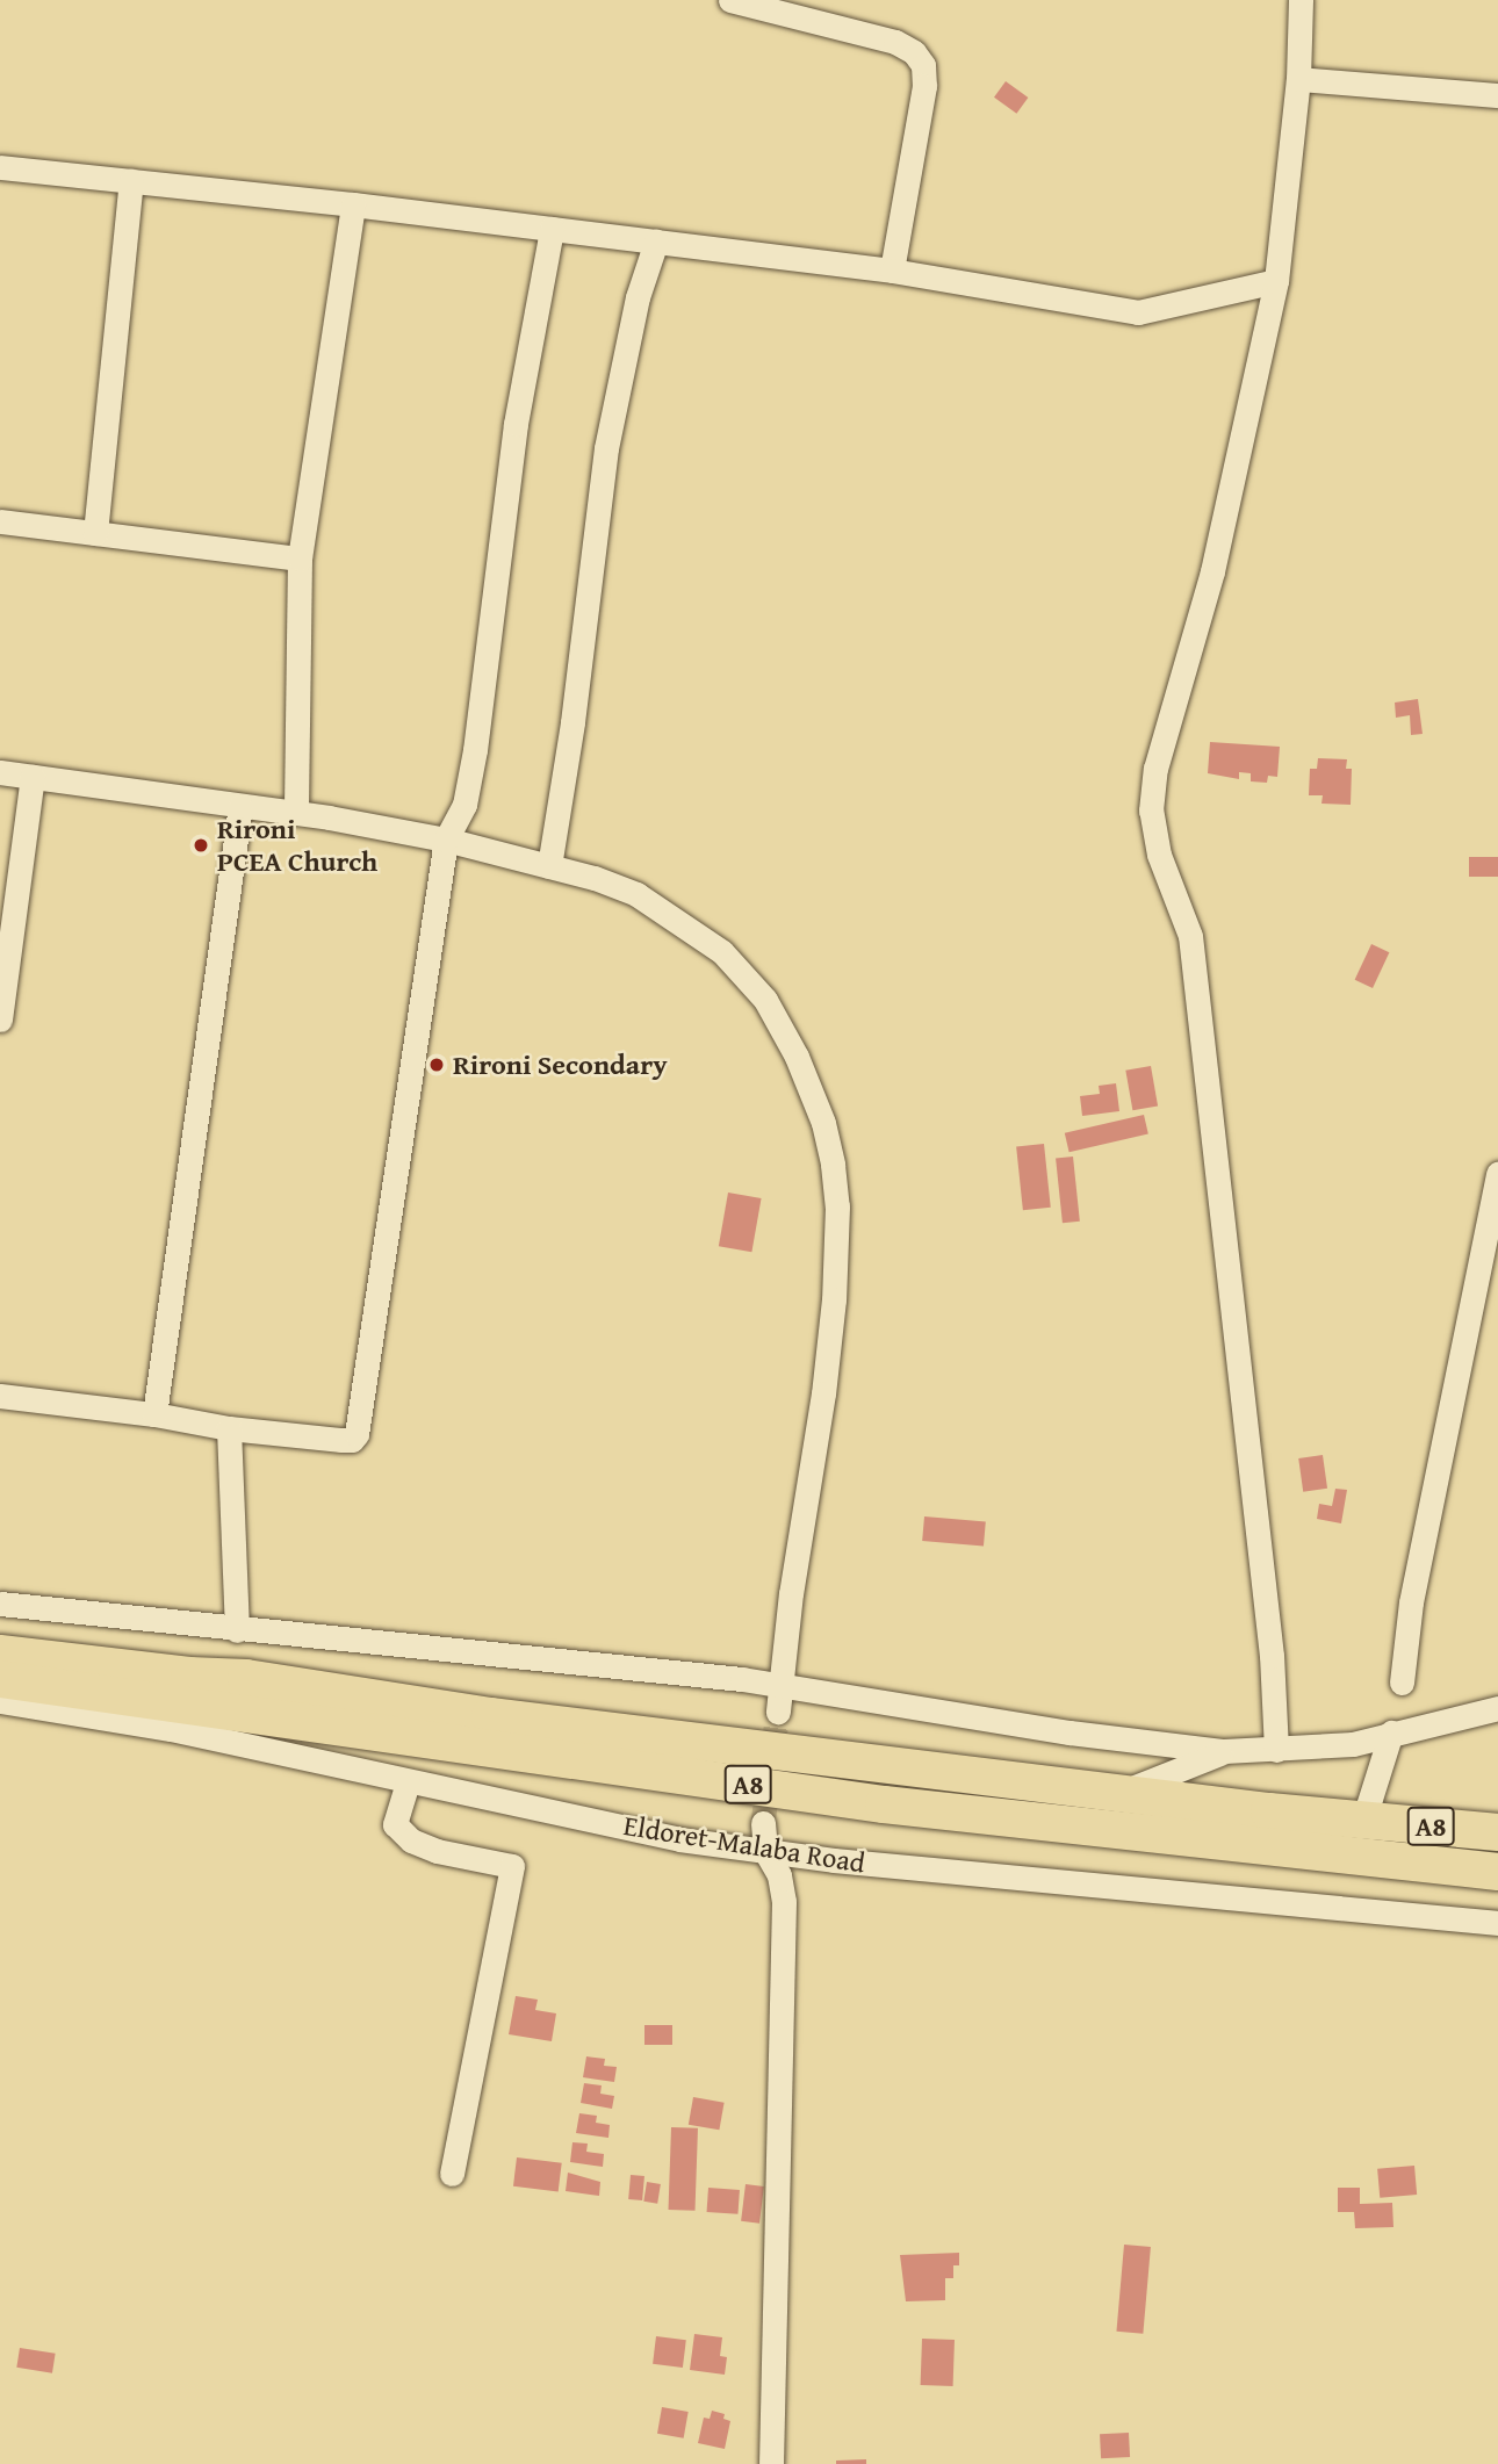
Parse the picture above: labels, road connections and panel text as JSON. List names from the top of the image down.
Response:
{
  "streets": {
    "highway": ["A8", "Eldoret-Malaba Road"]
  },
  "places": ["Rironi PCEA Church", "Rironi Secondary"]
}
